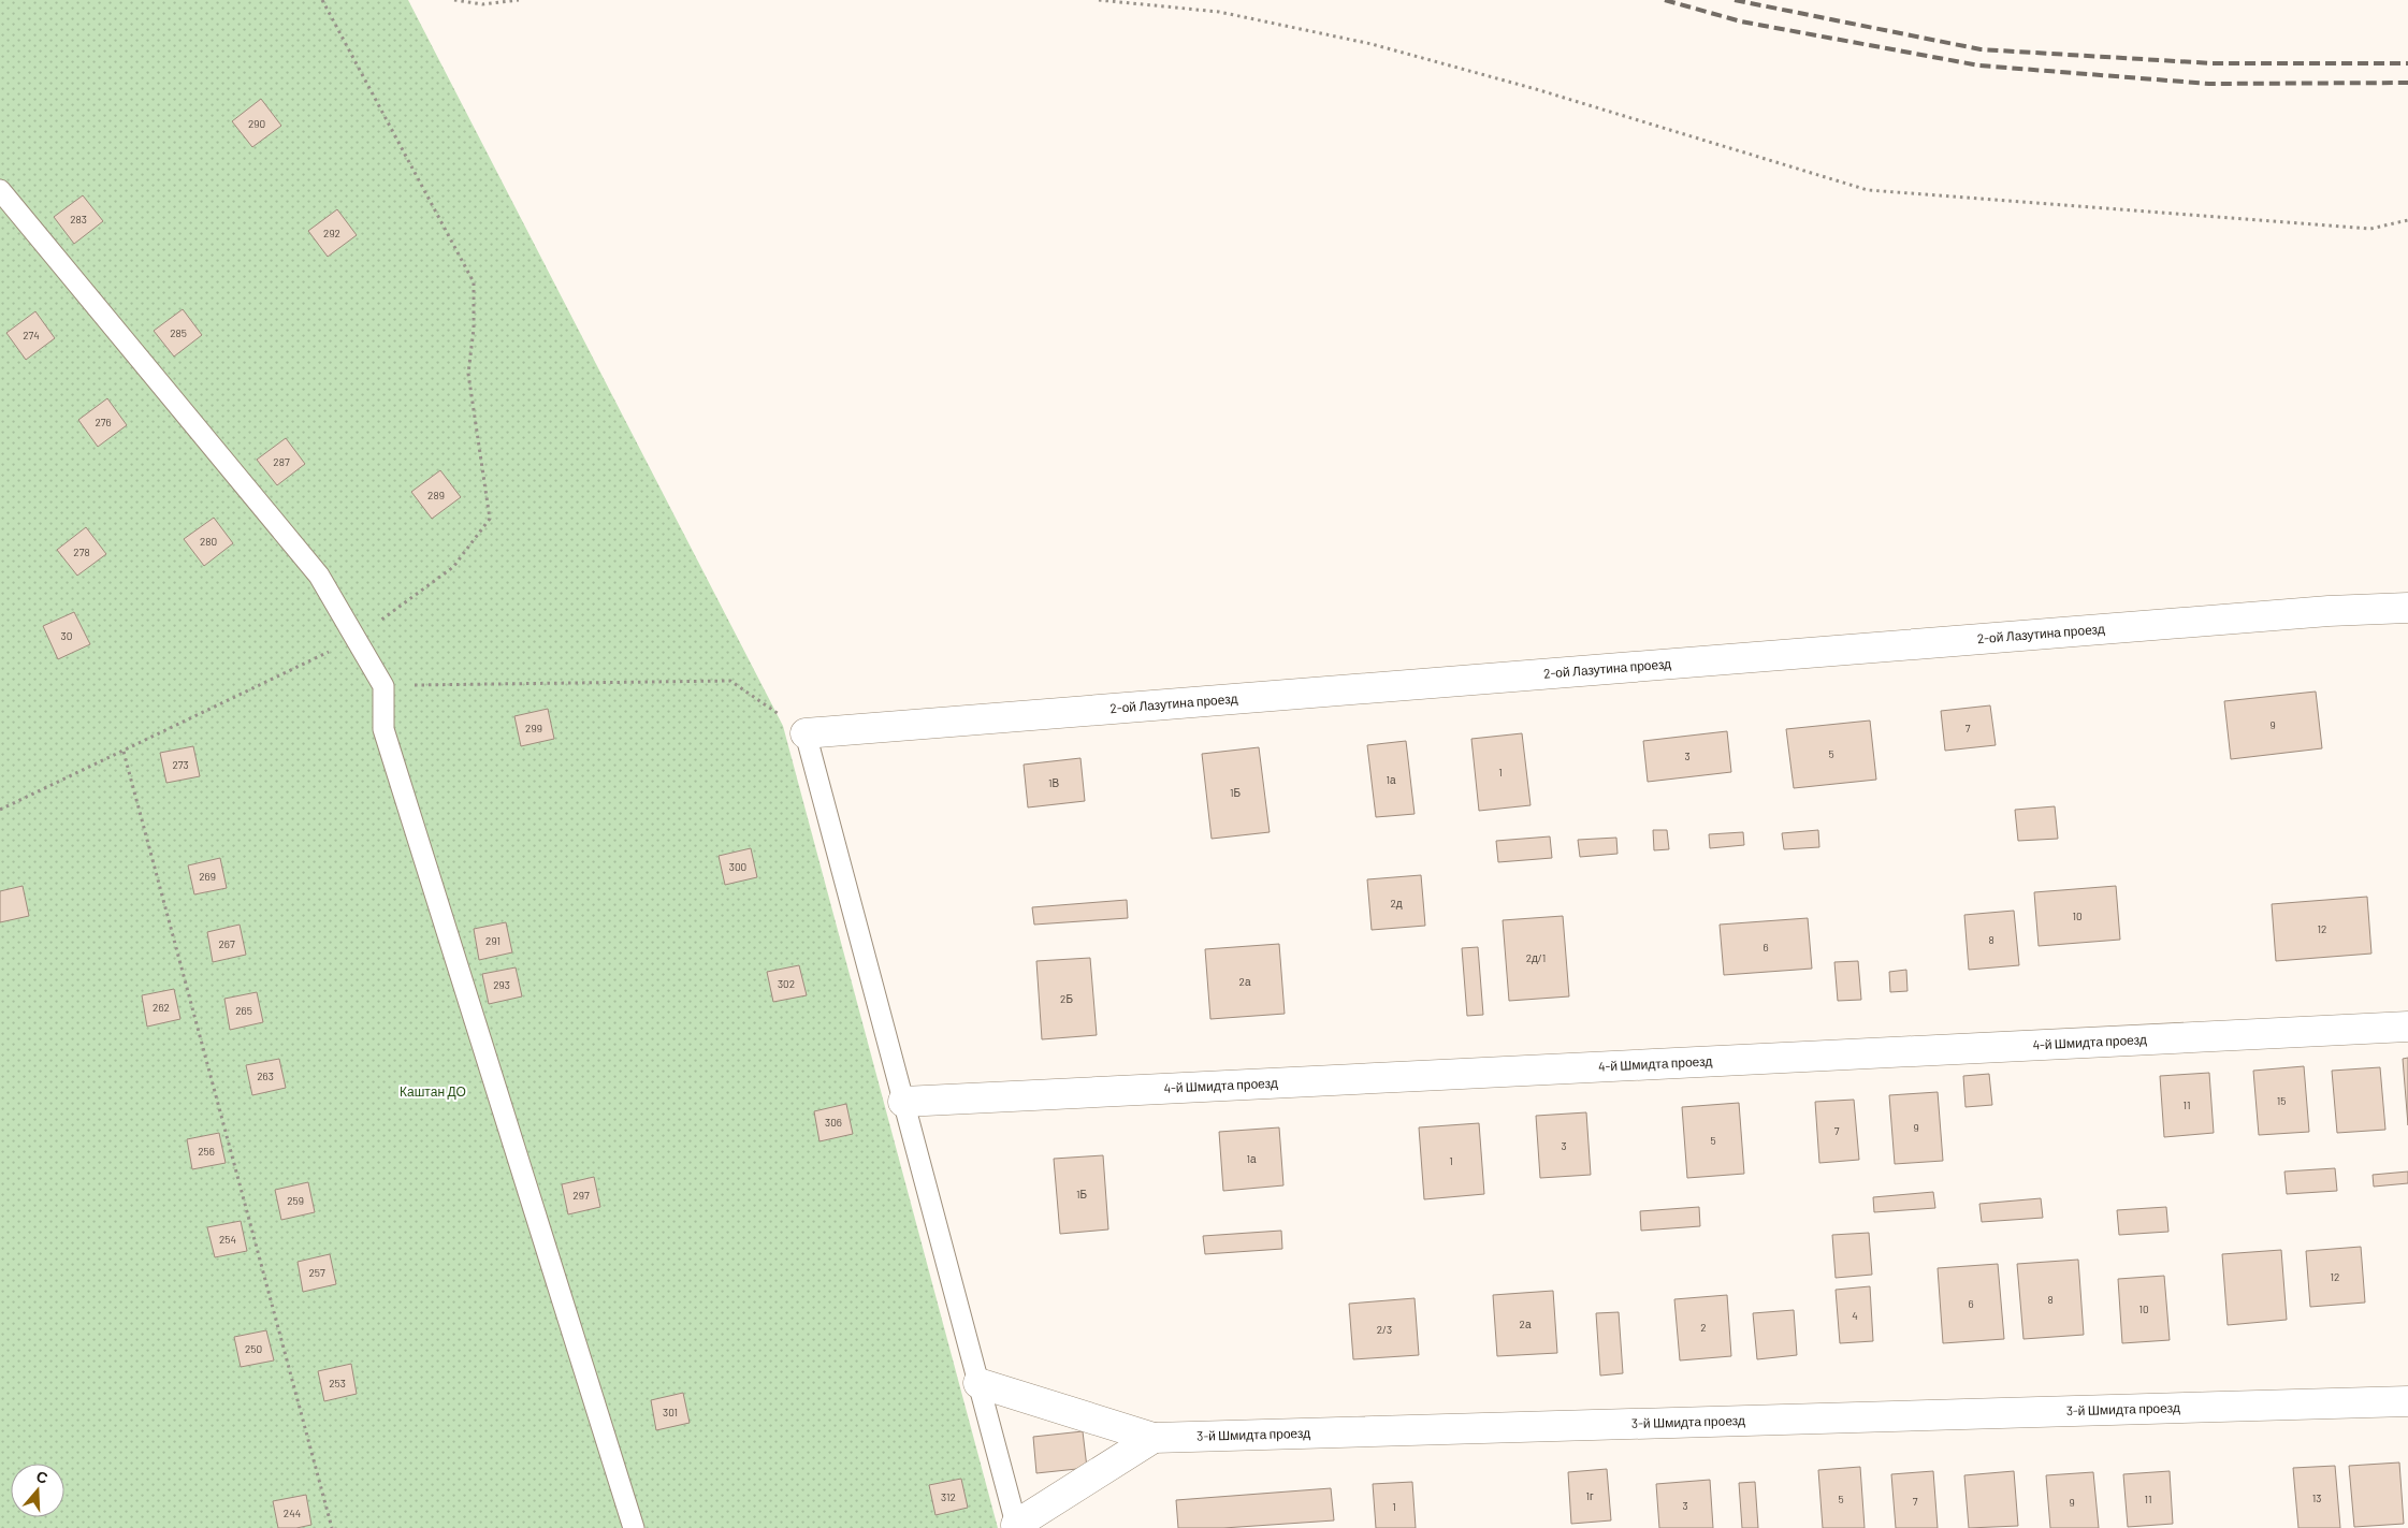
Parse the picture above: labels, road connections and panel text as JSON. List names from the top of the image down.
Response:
{
  "streets": {
    "street": ["2-ой Лазутина проезд", "4-й Шмидта проезд", "3-й Шмидта проезд"]
  },
  "parks": ["Каштан ДО"],
  "house_numbers": [
    "290",
    "283",
    "292",
    "285",
    "274",
    "276",
    "287",
    "289",
    "280",
    "278",
    "30",
    "9",
    "299",
    "7",
    "5",
    "3",
    "273",
    "1",
    "1а",
    "1В",
    "1Б",
    "300",
    "269",
    "2д",
    "10",
    "12",
    "8",
    "291",
    "267",
    "6",
    "2д/1",
    "2а",
    "302",
    "293",
    "2Б",
    "262",
    "265",
    "263",
    "15",
    "11",
    "306",
    "9",
    "7",
    "5",
    "3",
    "256",
    "1а",
    "1",
    "1Б",
    "297",
    "259",
    "254",
    "257",
    "12",
    "8",
    "6",
    "10",
    "4",
    "2а",
    "2",
    "2/3",
    "250",
    "253",
    "301",
    "1г",
    "312",
    "13",
    "5",
    "11",
    "7",
    "9",
    "3",
    "1",
    "244"
  ],
  "north": "top"
}
